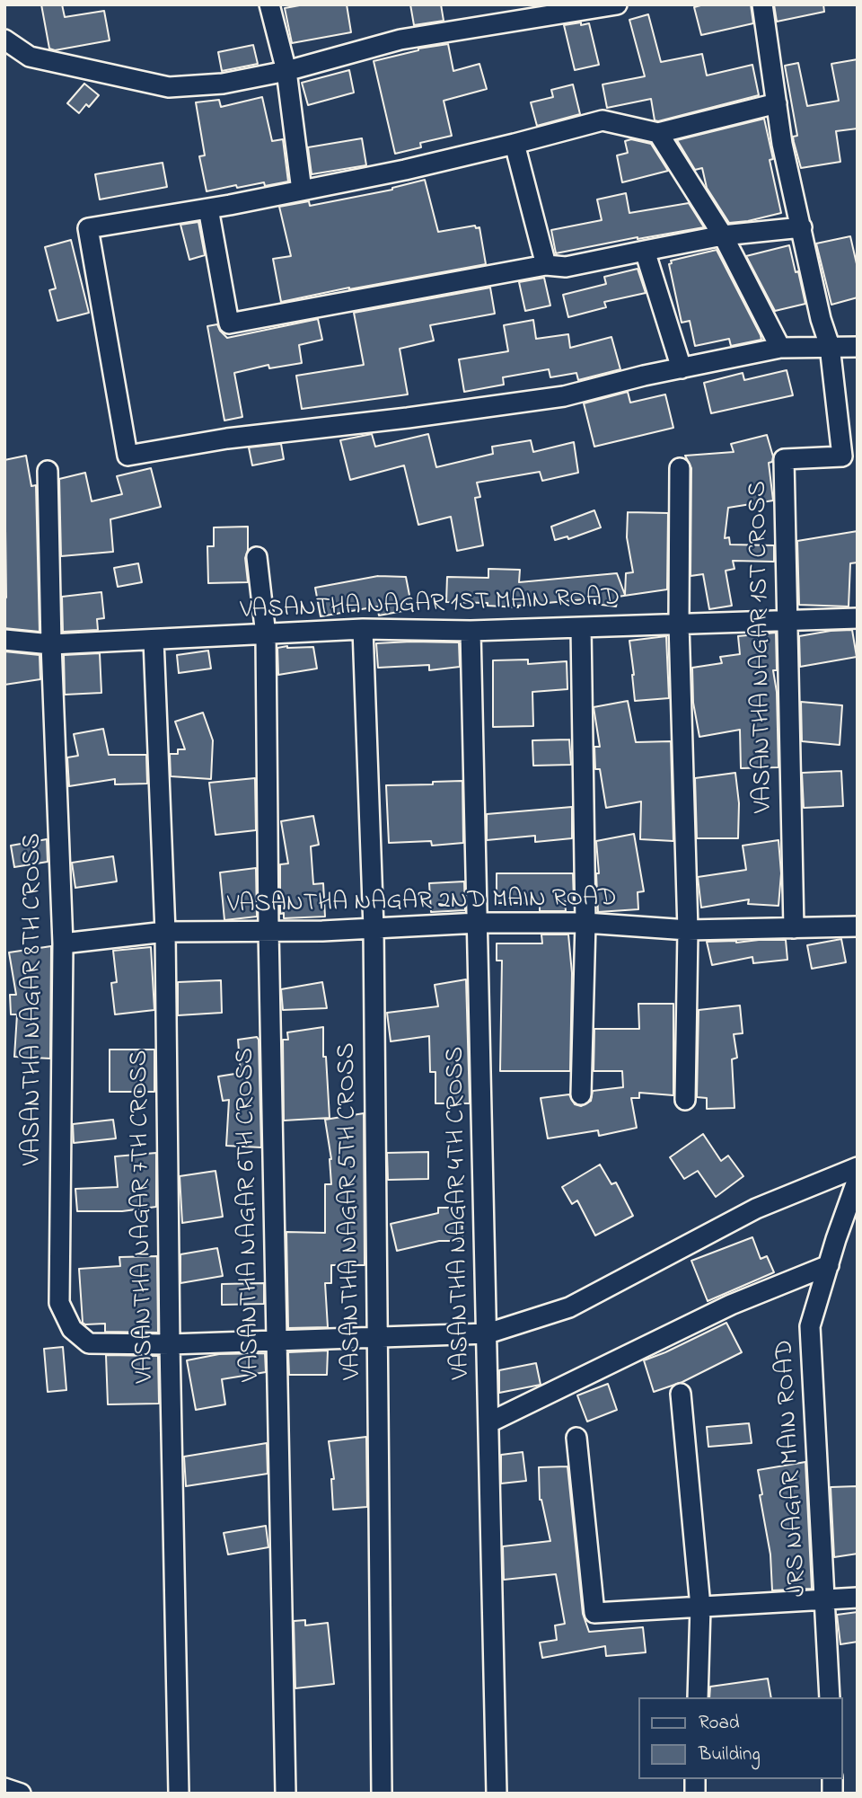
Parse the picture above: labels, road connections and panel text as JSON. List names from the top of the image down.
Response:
{
  "streets": {
    "street": [
      "VASANTHA NAGAR 1ST MAIN ROAD",
      "VASANTHA NAGAR 1ST CROSS",
      "VASANTHA NAGAR 2ND MAIN ROAD",
      "VASANTHA NAGAR 8TH CROSS",
      "VASANTHA NAGAR 5TH CROSS",
      "VASANTHA NAGAR 4TH CROSS",
      "VASANTHA NAGAR 6TH CROSS",
      "VASANTHA NAGAR 7TH CROSS",
      "JRS NAGAR MAIN ROAD"
    ]
  },
  "crossings": [
    ["VASANTHA NAGAR 1ST MAIN ROAD", "VASANTHA NAGAR 1ST CROSS"],
    ["VASANTHA NAGAR 1ST MAIN ROAD", "VASANTHA NAGAR 8TH CROSS"],
    ["VASANTHA NAGAR 1ST MAIN ROAD", "VASANTHA NAGAR 5TH CROSS"],
    ["VASANTHA NAGAR 1ST MAIN ROAD", "VASANTHA NAGAR 4TH CROSS"],
    ["VASANTHA NAGAR 1ST MAIN ROAD", "VASANTHA NAGAR 6TH CROSS"],
    ["VASANTHA NAGAR 1ST MAIN ROAD", "VASANTHA NAGAR 7TH CROSS"],
    ["VASANTHA NAGAR 1ST CROSS", "VASANTHA NAGAR 2ND MAIN ROAD"],
    ["VASANTHA NAGAR 2ND MAIN ROAD", "VASANTHA NAGAR 8TH CROSS"],
    ["VASANTHA NAGAR 2ND MAIN ROAD", "VASANTHA NAGAR 5TH CROSS"],
    ["VASANTHA NAGAR 2ND MAIN ROAD", "VASANTHA NAGAR 4TH CROSS"],
    ["VASANTHA NAGAR 2ND MAIN ROAD", "VASANTHA NAGAR 6TH CROSS"],
    ["VASANTHA NAGAR 2ND MAIN ROAD", "VASANTHA NAGAR 7TH CROSS"],
    ["VASANTHA NAGAR 8TH CROSS", "VASANTHA NAGAR 7TH CROSS"]
  ],
  "legend": ["Road", "Building"]
}
